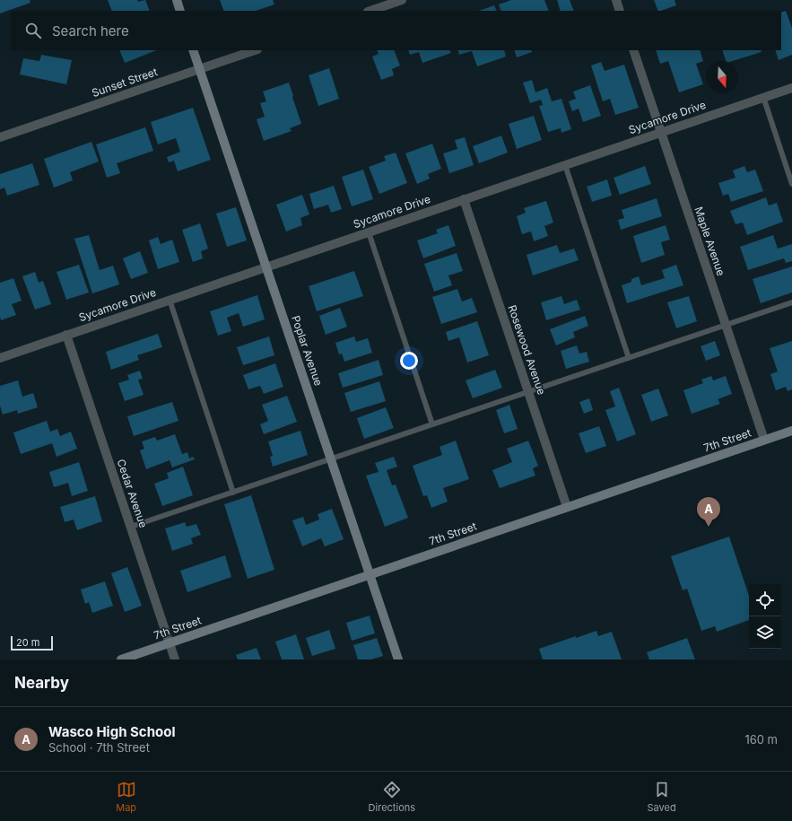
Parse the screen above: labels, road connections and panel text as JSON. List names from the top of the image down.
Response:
{
  "streets": {
    "street": [
      "Sunset Street",
      "Sycamore Drive",
      "Maple Avenue",
      "Rosewood Avenue",
      "Poplar Avenue",
      "7th Street",
      "Cedar Avenue"
    ]
  },
  "crossings": [
    ["Sunset Street", "Poplar Avenue"],
    ["Sycamore Drive", "Maple Avenue"],
    ["Sycamore Drive", "Rosewood Avenue"],
    ["Sycamore Drive", "Poplar Avenue"],
    ["Sycamore Drive", "Cedar Avenue"],
    ["Maple Avenue", "7th Street"],
    ["Rosewood Avenue", "7th Street"],
    ["Poplar Avenue", "7th Street"],
    ["7th Street", "Cedar Avenue"]
  ],
  "scale_bar": "20 m",
  "north": "bottom",
  "page": {
    "search": "Search here",
    "pins": "A",
    "scale": "20 m",
    "heading": "Nearby",
    "list": [
      {
        "mark": "A",
        "name": "Wasco High School",
        "note": "School · 7th Street",
        "value": "160 m"
      }
    ],
    "nav": ["Map", "Directions", "Saved"]
  }
}
